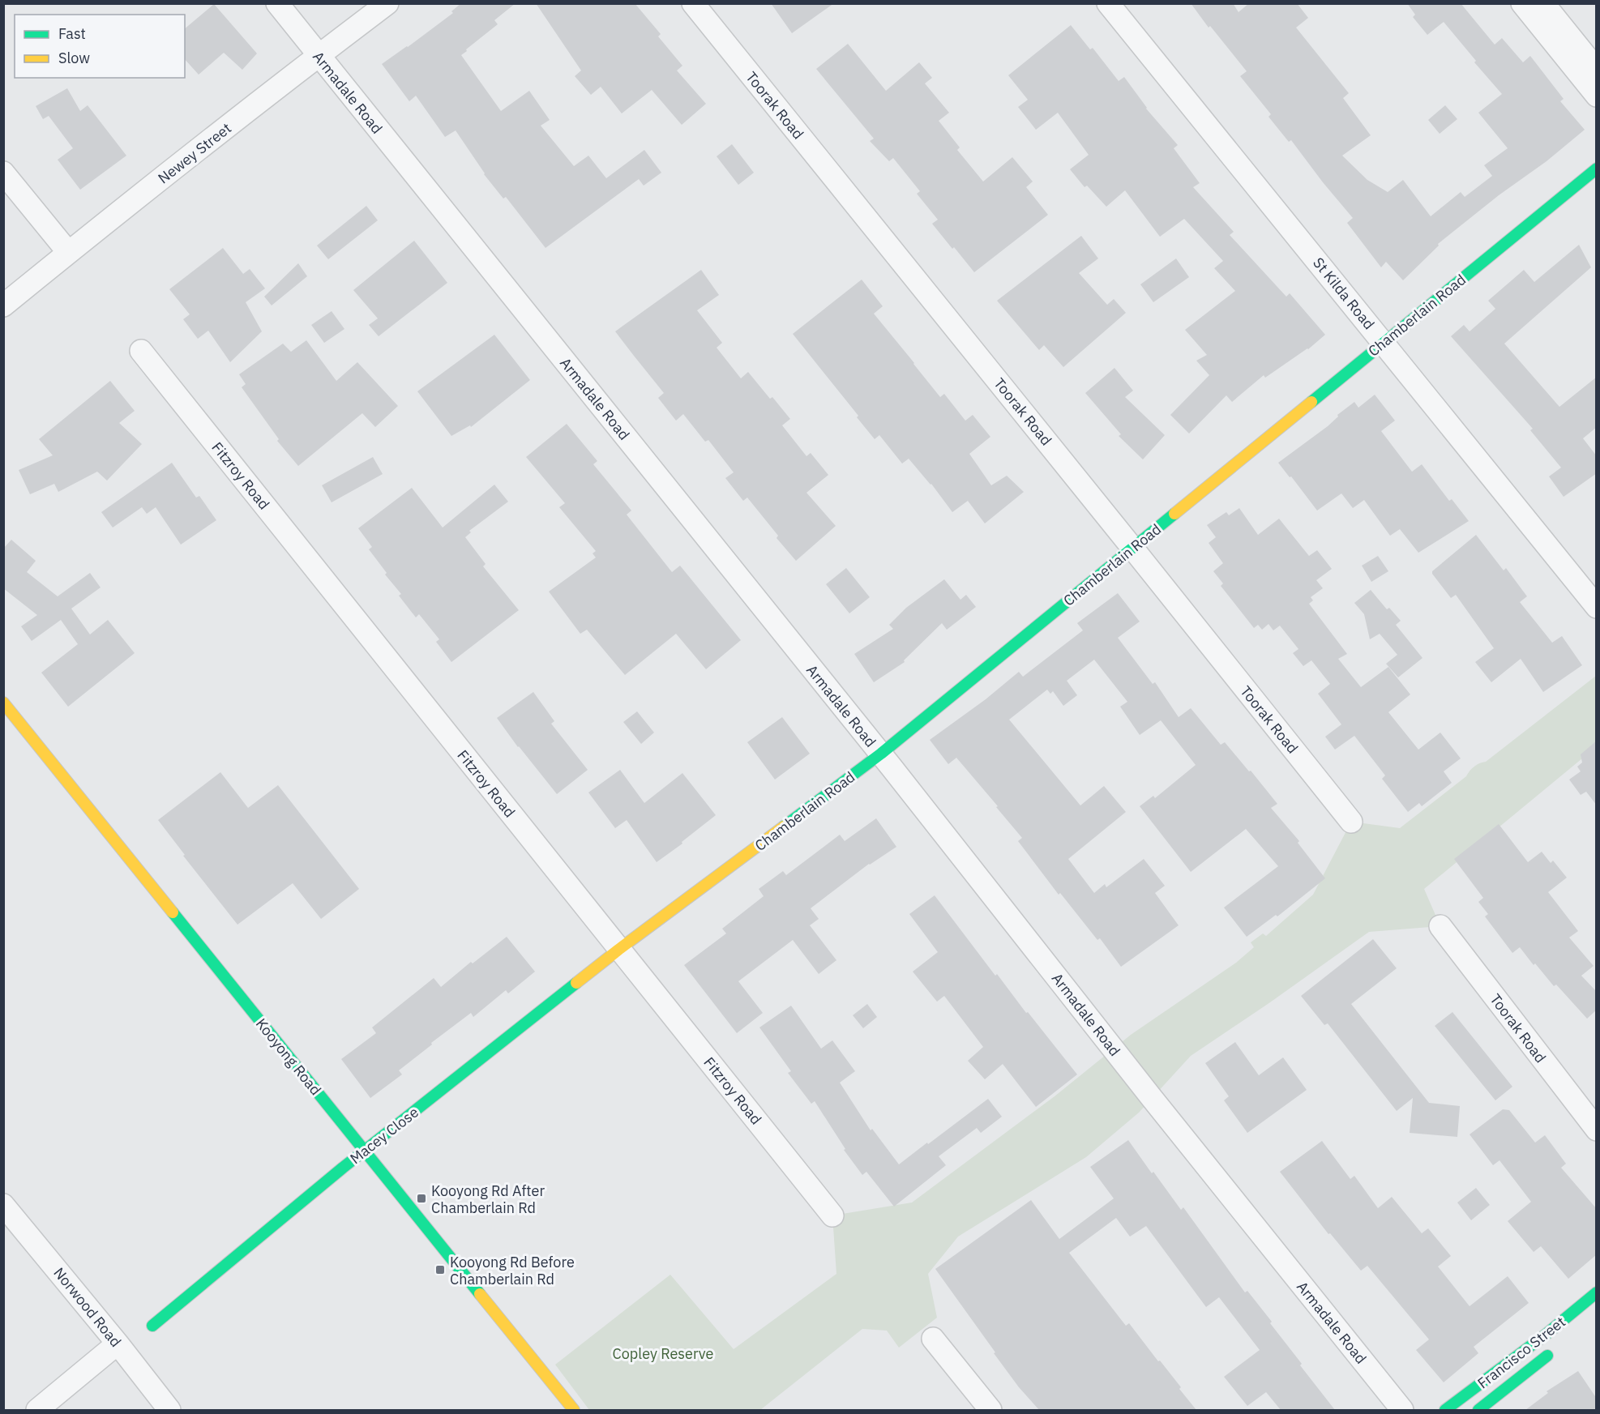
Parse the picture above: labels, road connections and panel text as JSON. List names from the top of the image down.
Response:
{
  "streets": {
    "street": [
      "Armadale Road",
      "Toorak Road",
      "Newey Street",
      "St Kilda Road",
      "Chamberlain Road",
      "Fitzroy Road",
      "Kooyong Road",
      "Macey Close",
      "Norwood Road",
      "Francisco Street"
    ]
  },
  "crossings": [
    ["Armadale Road", "Newey Street"],
    ["Armadale Road", "Chamberlain Road"],
    ["Toorak Road", "Chamberlain Road"],
    ["St Kilda Road", "Chamberlain Road"],
    ["Chamberlain Road", "Fitzroy Road"],
    ["Chamberlain Road", "Macey Close"],
    ["Fitzroy Road", "Macey Close"],
    ["Kooyong Road", "Macey Close"]
  ],
  "parks": ["Copley Reserve"],
  "places": {
    "transit": ["Kooyong Rd After Chamberlain Rd", "Kooyong Rd Before Chamberlain Rd"]
  },
  "legend": ["Fast", "Slow"]
}
